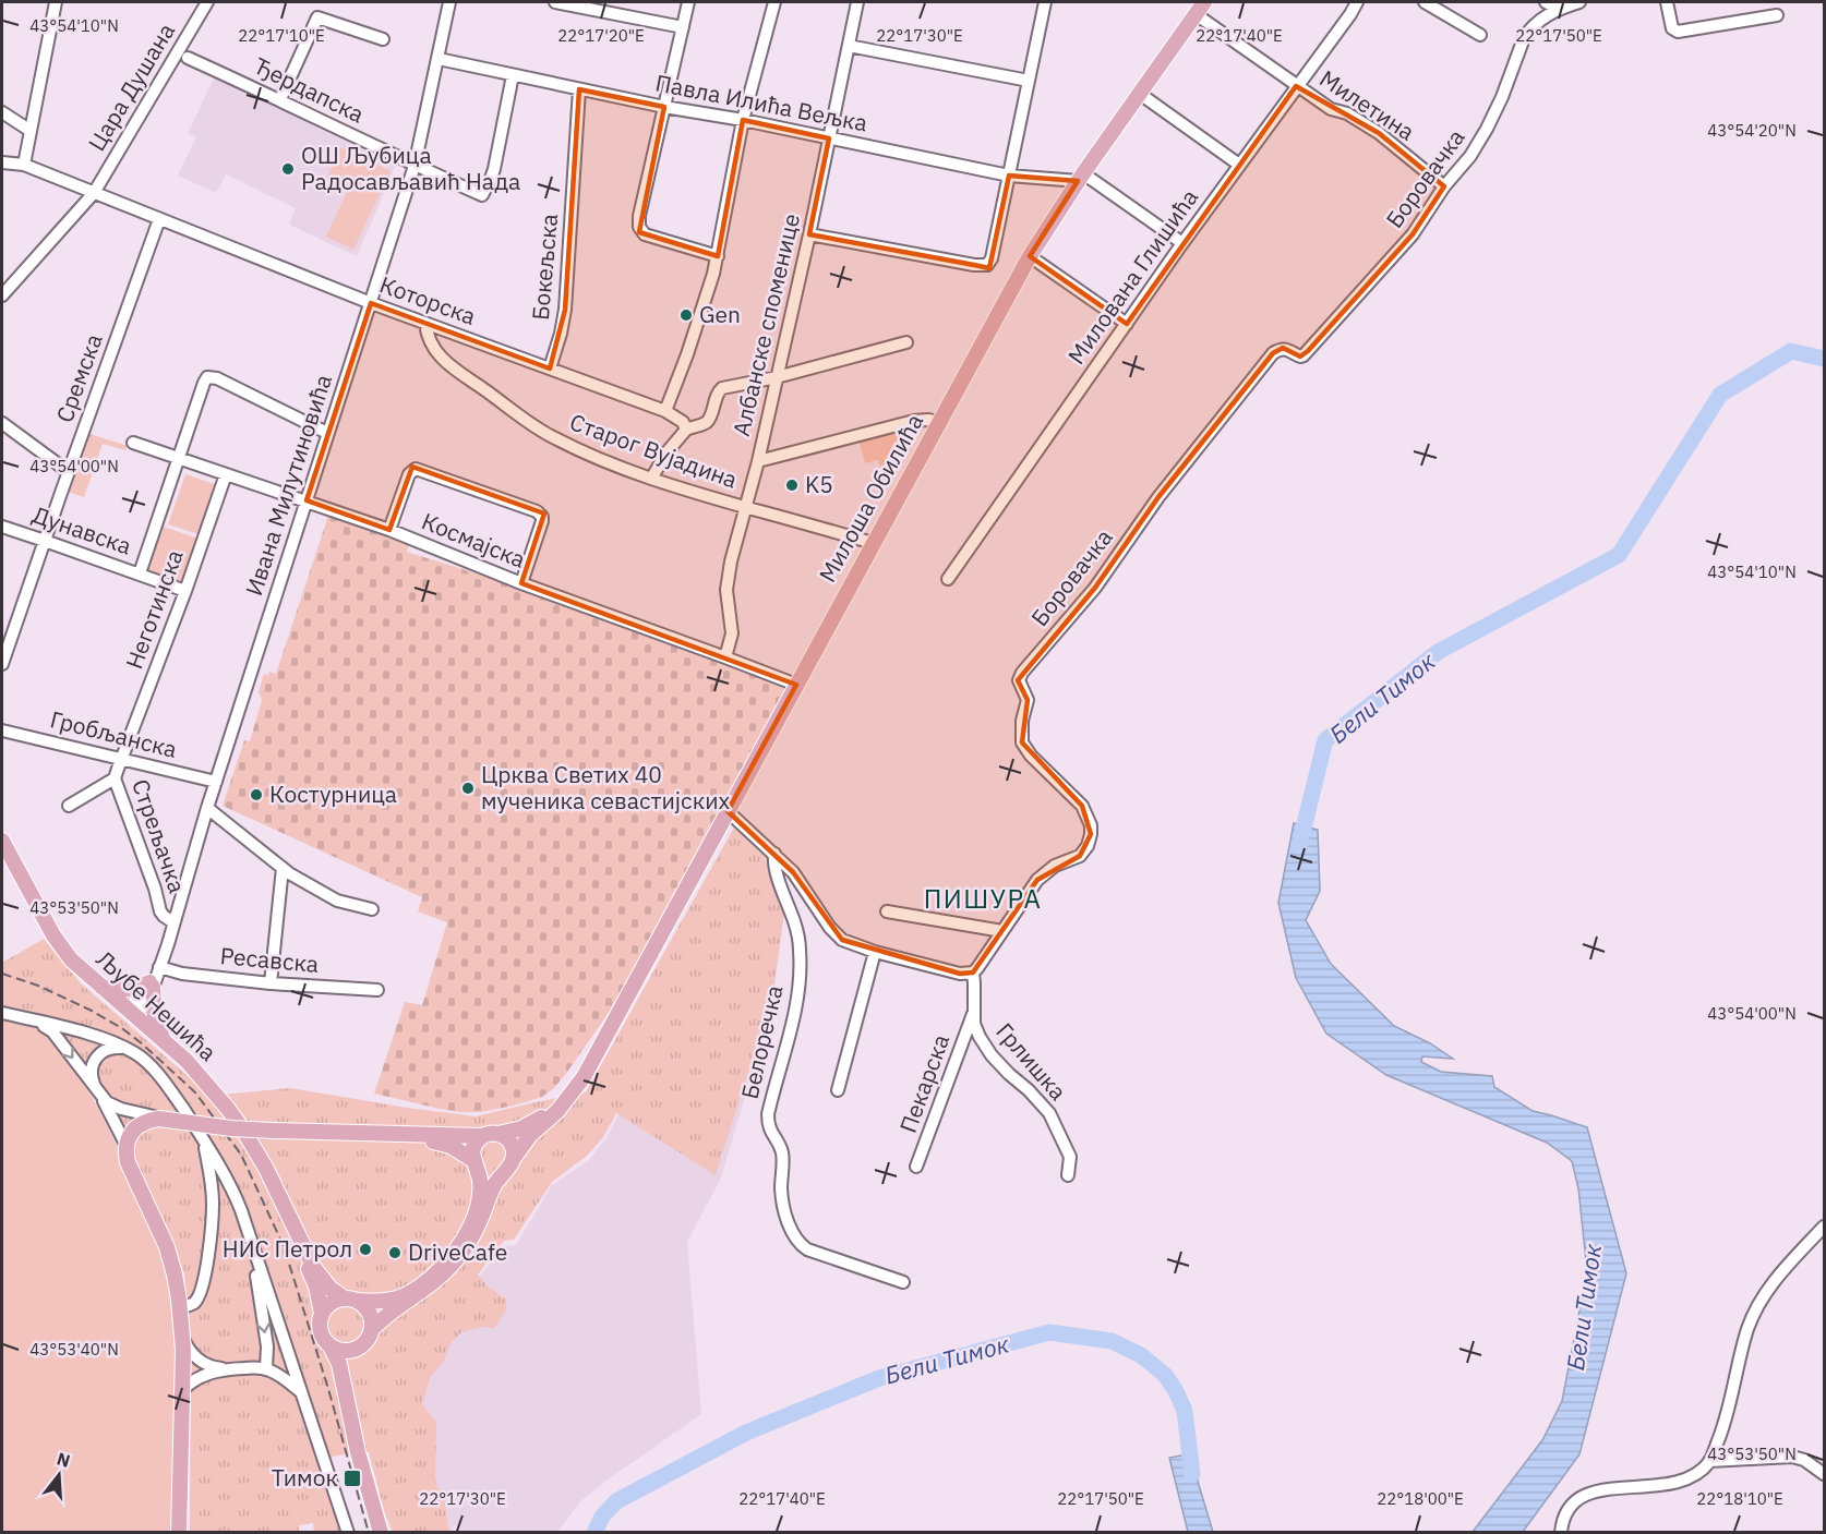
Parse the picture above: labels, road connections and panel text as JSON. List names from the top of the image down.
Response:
{
  "streets": {
    "main road": ["Милоша Обилића", "Љубе Нешића"],
    "street": [
      "Цара Душана",
      "Ђердапска",
      "Павла Илића Вељка",
      "Милетина",
      "Боровачка",
      "Бокељска",
      "Милована Глишића",
      "Которска",
      "Албанске споменице",
      "Сремска",
      "Старог Вујадина",
      "Ивана Милутиновића",
      "Дунавска",
      "Космајска",
      "Неготинска",
      "Гробљанска",
      "Стрељачка",
      "Ресавска",
      "Белоречка",
      "Грлишка",
      "Пекарска"
    ]
  },
  "crossings": [
    ["Цара Душана", "Которска"],
    ["Ђердапска", "Павла Илића Вељка"],
    ["Ђердапска", "Ивана Милутиновића"],
    ["Павла Илића Вељка", "Бокељска"],
    ["Павла Илића Вељка", "Албанске споменице"],
    ["Павла Илића Вељка", "Ивана Милутиновића"],
    ["Павла Илића Вељка", "Милоша Обилића"],
    ["Милетина", "Боровачка"],
    ["Милетина", "Милована Глишића"],
    ["Милетина", "Милоша Обилића"],
    ["Боровачка", "Грлишка"],
    ["Бокељска", "Которска"],
    ["Которска", "Сремска"],
    ["Которска", "Старог Вујадина"],
    ["Которска", "Ивана Милутиновића"],
    ["Албанске споменице", "Старог Вујадина"],
    ["Албанске споменице", "Космајска"],
    ["Сремска", "Дунавска"],
    ["Старог Вујадина", "Милоша Обилића"],
    ["Ивана Милутиновића", "Космајска"],
    ["Ивана Милутиновића", "Неготинска"],
    ["Ивана Милутиновића", "Гробљанска"],
    ["Ивана Милутиновића", "Стрељачка"],
    ["Ивана Милутиновића", "Ресавска"],
    ["Ивана Милутиновића", "Љубе Нешића"],
    ["Милоша Обилића", "Космајска"],
    ["Дунавска", "Неготинска"],
    ["Космајска", "Неготинска"],
    ["Неготинска", "Гробљанска"],
    ["Неготинска", "Стрељачка"],
    ["Гробљанска", "Стрељачка"],
    ["Грлишка", "Пекарска"]
  ],
  "districts": ["ПИШУРА"],
  "water": ["Бели Тимок"],
  "places": {
    "other": [
      "ОШ Љубица Радосављавић Нада",
      "Gen",
      "K5",
      "Црква Светих 40 мученика севастијских",
      "Костурница",
      "НИС Петрол",
      "DriveCafe"
    ],
    "transit": ["Тимок"]
  },
  "north": "top",
  "coordinates": [
    "43°54'10\"N",
    "22°17'10\"E",
    "22°17'20\"E",
    "22°17'30\"E",
    "22°17'40\"E",
    "22°17'50\"E",
    "43°54'20\"N",
    "43°54'00\"N",
    "43°53'50\"N",
    "43°53'40\"N",
    "22°18'00\"E",
    "22°18'10\"E"
  ]
}
